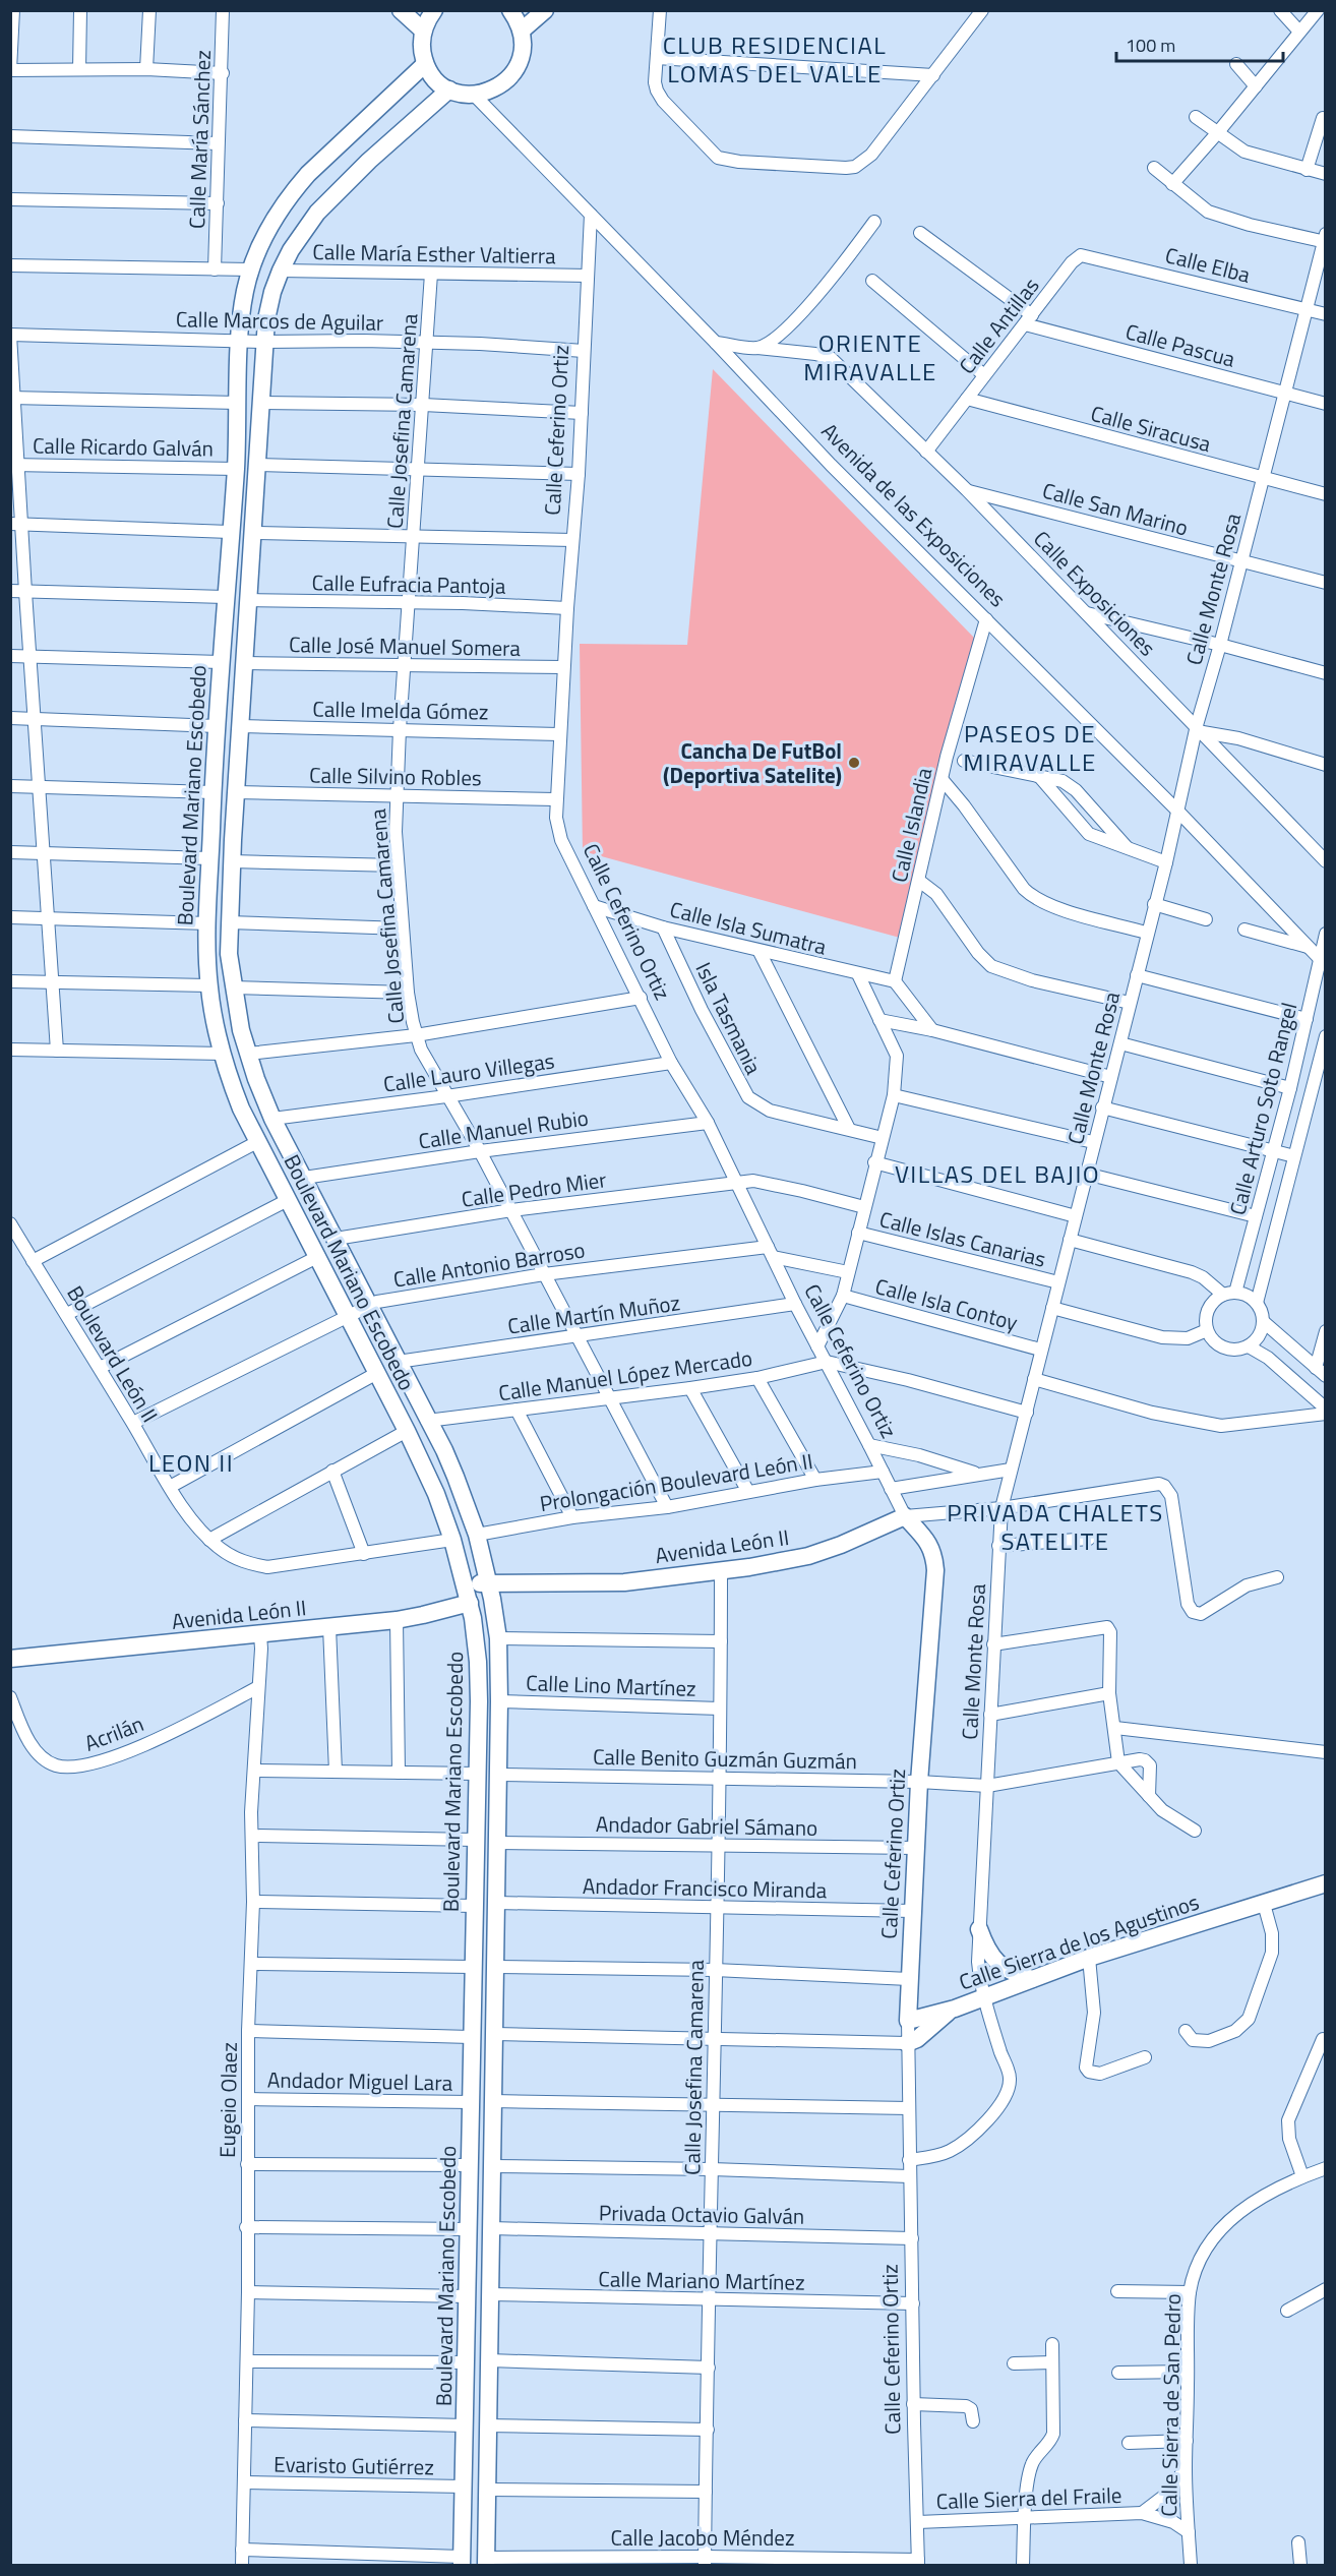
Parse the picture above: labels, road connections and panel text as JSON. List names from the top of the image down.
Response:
{
  "streets": {
    "street": [
      "Calle María Sánchez",
      "Calle María Esther Valtierra",
      "Calle Elba",
      "Calle Marcos de Aguilar",
      "Calle Antillas",
      "Calle Pascua",
      "Calle Josefina Camarena",
      "Calle Siracusa",
      "Calle Ceferino Ortiz",
      "Calle Ricardo Galván",
      "Calle San Marino",
      "Avenida de las Exposiciones",
      "Calle Eufracia Pantoja",
      "Calle Monte Rosa",
      "Calle Exposiciones",
      "Calle José Manuel Somera",
      "Calle Imelda Gómez",
      "Calle Silvino Robles",
      "Boulevard Mariano Escobedo",
      "Calle Islandia",
      "Calle Isla Sumatra",
      "Isla Tasmania",
      "Calle Lauro Villegas",
      "Calle Arturo Soto Rangel",
      "Calle Manuel Rubio",
      "Calle Pedro Mier",
      "Calle Islas Canarias",
      "Calle Antonio Barroso",
      "Calle Isla Contoy",
      "Calle Martín Muñoz",
      "Boulevard León II",
      "Calle Manuel López Mercado",
      "Prolongación Boulevard León II",
      "Avenida León II",
      "Calle Lino Martínez",
      "Acrilán",
      "Calle Benito Guzmán Guzmán",
      "Andador Gabriel Sámano",
      "Andador Francisco Miranda",
      "Calle Sierra de los Agustinos",
      "Andador Miguel Lara",
      "Eugeio Olaez",
      "Privada Octavio Galván",
      "Calle Mariano Martínez",
      "Calle Sierra de San Pedro",
      "Evaristo Gutiérrez",
      "Calle Sierra del Fraile",
      "Calle Jacobo Méndez"
    ]
  },
  "crossings": [
    ["Calle María Esther Valtierra", "Calle Josefina Camarena"],
    ["Calle María Esther Valtierra", "Calle Ceferino Ortiz"],
    ["Calle María Esther Valtierra", "Boulevard Mariano Escobedo"],
    ["Calle Elba", "Calle Antillas"],
    ["Calle Elba", "Calle Monte Rosa"],
    ["Calle Marcos de Aguilar", "Calle Josefina Camarena"],
    ["Calle Marcos de Aguilar", "Calle Ceferino Ortiz"],
    ["Calle Marcos de Aguilar", "Boulevard Mariano Escobedo"],
    ["Calle Antillas", "Calle Pascua"],
    ["Calle Antillas", "Calle Siracusa"],
    ["Calle Antillas", "Calle Exposiciones"],
    ["Calle Pascua", "Calle Monte Rosa"],
    ["Calle Josefina Camarena", "Calle Eufracia Pantoja"],
    ["Calle Josefina Camarena", "Calle José Manuel Somera"],
    ["Calle Josefina Camarena", "Calle Imelda Gómez"],
    ["Calle Josefina Camarena", "Calle Silvino Robles"],
    ["Calle Josefina Camarena", "Calle Lauro Villegas"],
    ["Calle Josefina Camarena", "Calle Manuel Rubio"],
    ["Calle Josefina Camarena", "Calle Pedro Mier"],
    ["Calle Josefina Camarena", "Calle Antonio Barroso"],
    ["Calle Josefina Camarena", "Calle Martín Muñoz"],
    ["Calle Josefina Camarena", "Calle Manuel López Mercado"],
    ["Calle Josefina Camarena", "Prolongación Boulevard León II"],
    ["Calle Josefina Camarena", "Avenida León II"],
    ["Calle Josefina Camarena", "Calle Lino Martínez"],
    ["Calle Josefina Camarena", "Calle Benito Guzmán Guzmán"],
    ["Calle Josefina Camarena", "Andador Gabriel Sámano"],
    ["Calle Josefina Camarena", "Andador Francisco Miranda"],
    ["Calle Josefina Camarena", "Privada Octavio Galván"],
    ["Calle Josefina Camarena", "Calle Mariano Martínez"],
    ["Calle Josefina Camarena", "Calle Jacobo Méndez"],
    ["Calle Siracusa", "Calle Monte Rosa"],
    ["Calle Ceferino Ortiz", "Avenida de las Exposiciones"],
    ["Calle Ceferino Ortiz", "Calle Eufracia Pantoja"],
    ["Calle Ceferino Ortiz", "Calle Monte Rosa"],
    ["Calle Ceferino Ortiz", "Calle José Manuel Somera"],
    ["Calle Ceferino Ortiz", "Calle Imelda Gómez"],
    ["Calle Ceferino Ortiz", "Calle Silvino Robles"],
    ["Calle Ceferino Ortiz", "Calle Isla Sumatra"],
    ["Calle Ceferino Ortiz", "Calle Lauro Villegas"],
    ["Calle Ceferino Ortiz", "Calle Manuel Rubio"],
    ["Calle Ceferino Ortiz", "Calle Pedro Mier"],
    ["Calle Ceferino Ortiz", "Calle Islas Canarias"],
    ["Calle Ceferino Ortiz", "Calle Antonio Barroso"],
    ["Calle Ceferino Ortiz", "Calle Isla Contoy"],
    ["Calle Ceferino Ortiz", "Calle Martín Muñoz"],
    ["Calle Ceferino Ortiz", "Calle Manuel López Mercado"],
    ["Calle Ceferino Ortiz", "Prolongación Boulevard León II"],
    ["Calle Ceferino Ortiz", "Avenida León II"],
    ["Calle Ceferino Ortiz", "Calle Benito Guzmán Guzmán"],
    ["Calle Ceferino Ortiz", "Andador Gabriel Sámano"],
    ["Calle Ceferino Ortiz", "Andador Francisco Miranda"],
    ["Calle Ceferino Ortiz", "Calle Sierra de los Agustinos"],
    ["Calle Ceferino Ortiz", "Privada Octavio Galván"],
    ["Calle Ceferino Ortiz", "Calle Mariano Martínez"],
    ["Calle Ceferino Ortiz", "Calle Sierra del Fraile"],
    ["Calle Ceferino Ortiz", "Calle Jacobo Méndez"],
    ["Calle Ricardo Galván", "Boulevard Mariano Escobedo"],
    ["Calle San Marino", "Calle Monte Rosa"],
    ["Calle San Marino", "Calle Exposiciones"],
    ["Avenida de las Exposiciones", "Calle Monte Rosa"],
    ["Avenida de las Exposiciones", "Calle Islandia"],
    ["Avenida de las Exposiciones", "Calle Arturo Soto Rangel"],
    ["Calle Eufracia Pantoja", "Boulevard Mariano Escobedo"],
    ["Calle Monte Rosa", "Calle Exposiciones"],
    ["Calle Monte Rosa", "Calle Islas Canarias"],
    ["Calle Monte Rosa", "Calle Isla Contoy"],
    ["Calle Monte Rosa", "Calle Benito Guzmán Guzmán"],
    ["Calle Monte Rosa", "Calle Sierra de los Agustinos"],
    ["Calle José Manuel Somera", "Boulevard Mariano Escobedo"],
    ["Calle Imelda Gómez", "Boulevard Mariano Escobedo"],
    ["Calle Silvino Robles", "Boulevard Mariano Escobedo"],
    ["Boulevard Mariano Escobedo", "Calle Lauro Villegas"],
    ["Boulevard Mariano Escobedo", "Calle Manuel Rubio"],
    ["Boulevard Mariano Escobedo", "Calle Pedro Mier"],
    ["Boulevard Mariano Escobedo", "Calle Antonio Barroso"],
    ["Boulevard Mariano Escobedo", "Calle Martín Muñoz"],
    ["Boulevard Mariano Escobedo", "Calle Manuel López Mercado"],
    ["Boulevard Mariano Escobedo", "Prolongación Boulevard León II"],
    ["Boulevard Mariano Escobedo", "Avenida León II"],
    ["Boulevard Mariano Escobedo", "Calle Lino Martínez"],
    ["Boulevard Mariano Escobedo", "Calle Benito Guzmán Guzmán"],
    ["Boulevard Mariano Escobedo", "Andador Gabriel Sámano"],
    ["Boulevard Mariano Escobedo", "Andador Francisco Miranda"],
    ["Boulevard Mariano Escobedo", "Andador Miguel Lara"],
    ["Boulevard Mariano Escobedo", "Privada Octavio Galván"],
    ["Boulevard Mariano Escobedo", "Calle Mariano Martínez"],
    ["Boulevard Mariano Escobedo", "Evaristo Gutiérrez"],
    ["Boulevard Mariano Escobedo", "Calle Jacobo Méndez"],
    ["Calle Islandia", "Calle Isla Sumatra"],
    ["Calle Isla Sumatra", "Isla Tasmania"],
    ["Calle Pedro Mier", "Calle Islas Canarias"],
    ["Calle Antonio Barroso", "Calle Isla Contoy"],
    ["Calle Antonio Barroso", "Boulevard León II"],
    ["Avenida León II", "Eugeio Olaez"],
    ["Acrilán", "Eugeio Olaez"],
    ["Andador Miguel Lara", "Eugeio Olaez"],
    ["Eugeio Olaez", "Evaristo Gutiérrez"],
    ["Calle Sierra de San Pedro", "Calle Sierra del Fraile"]
  ],
  "districts": [
    "CLUB RESIDENCIAL LOMAS DEL VALLE",
    "ORIENTE MIRAVALLE",
    "PASEOS DE MIRAVALLE",
    "VILLAS DEL BAJIO",
    "LEON II",
    "PRIVADA CHALETS SATELITE"
  ],
  "places": ["Cancha De FutBol (Deportiva Satelite)"],
  "scale_bar": "100 m"
}
